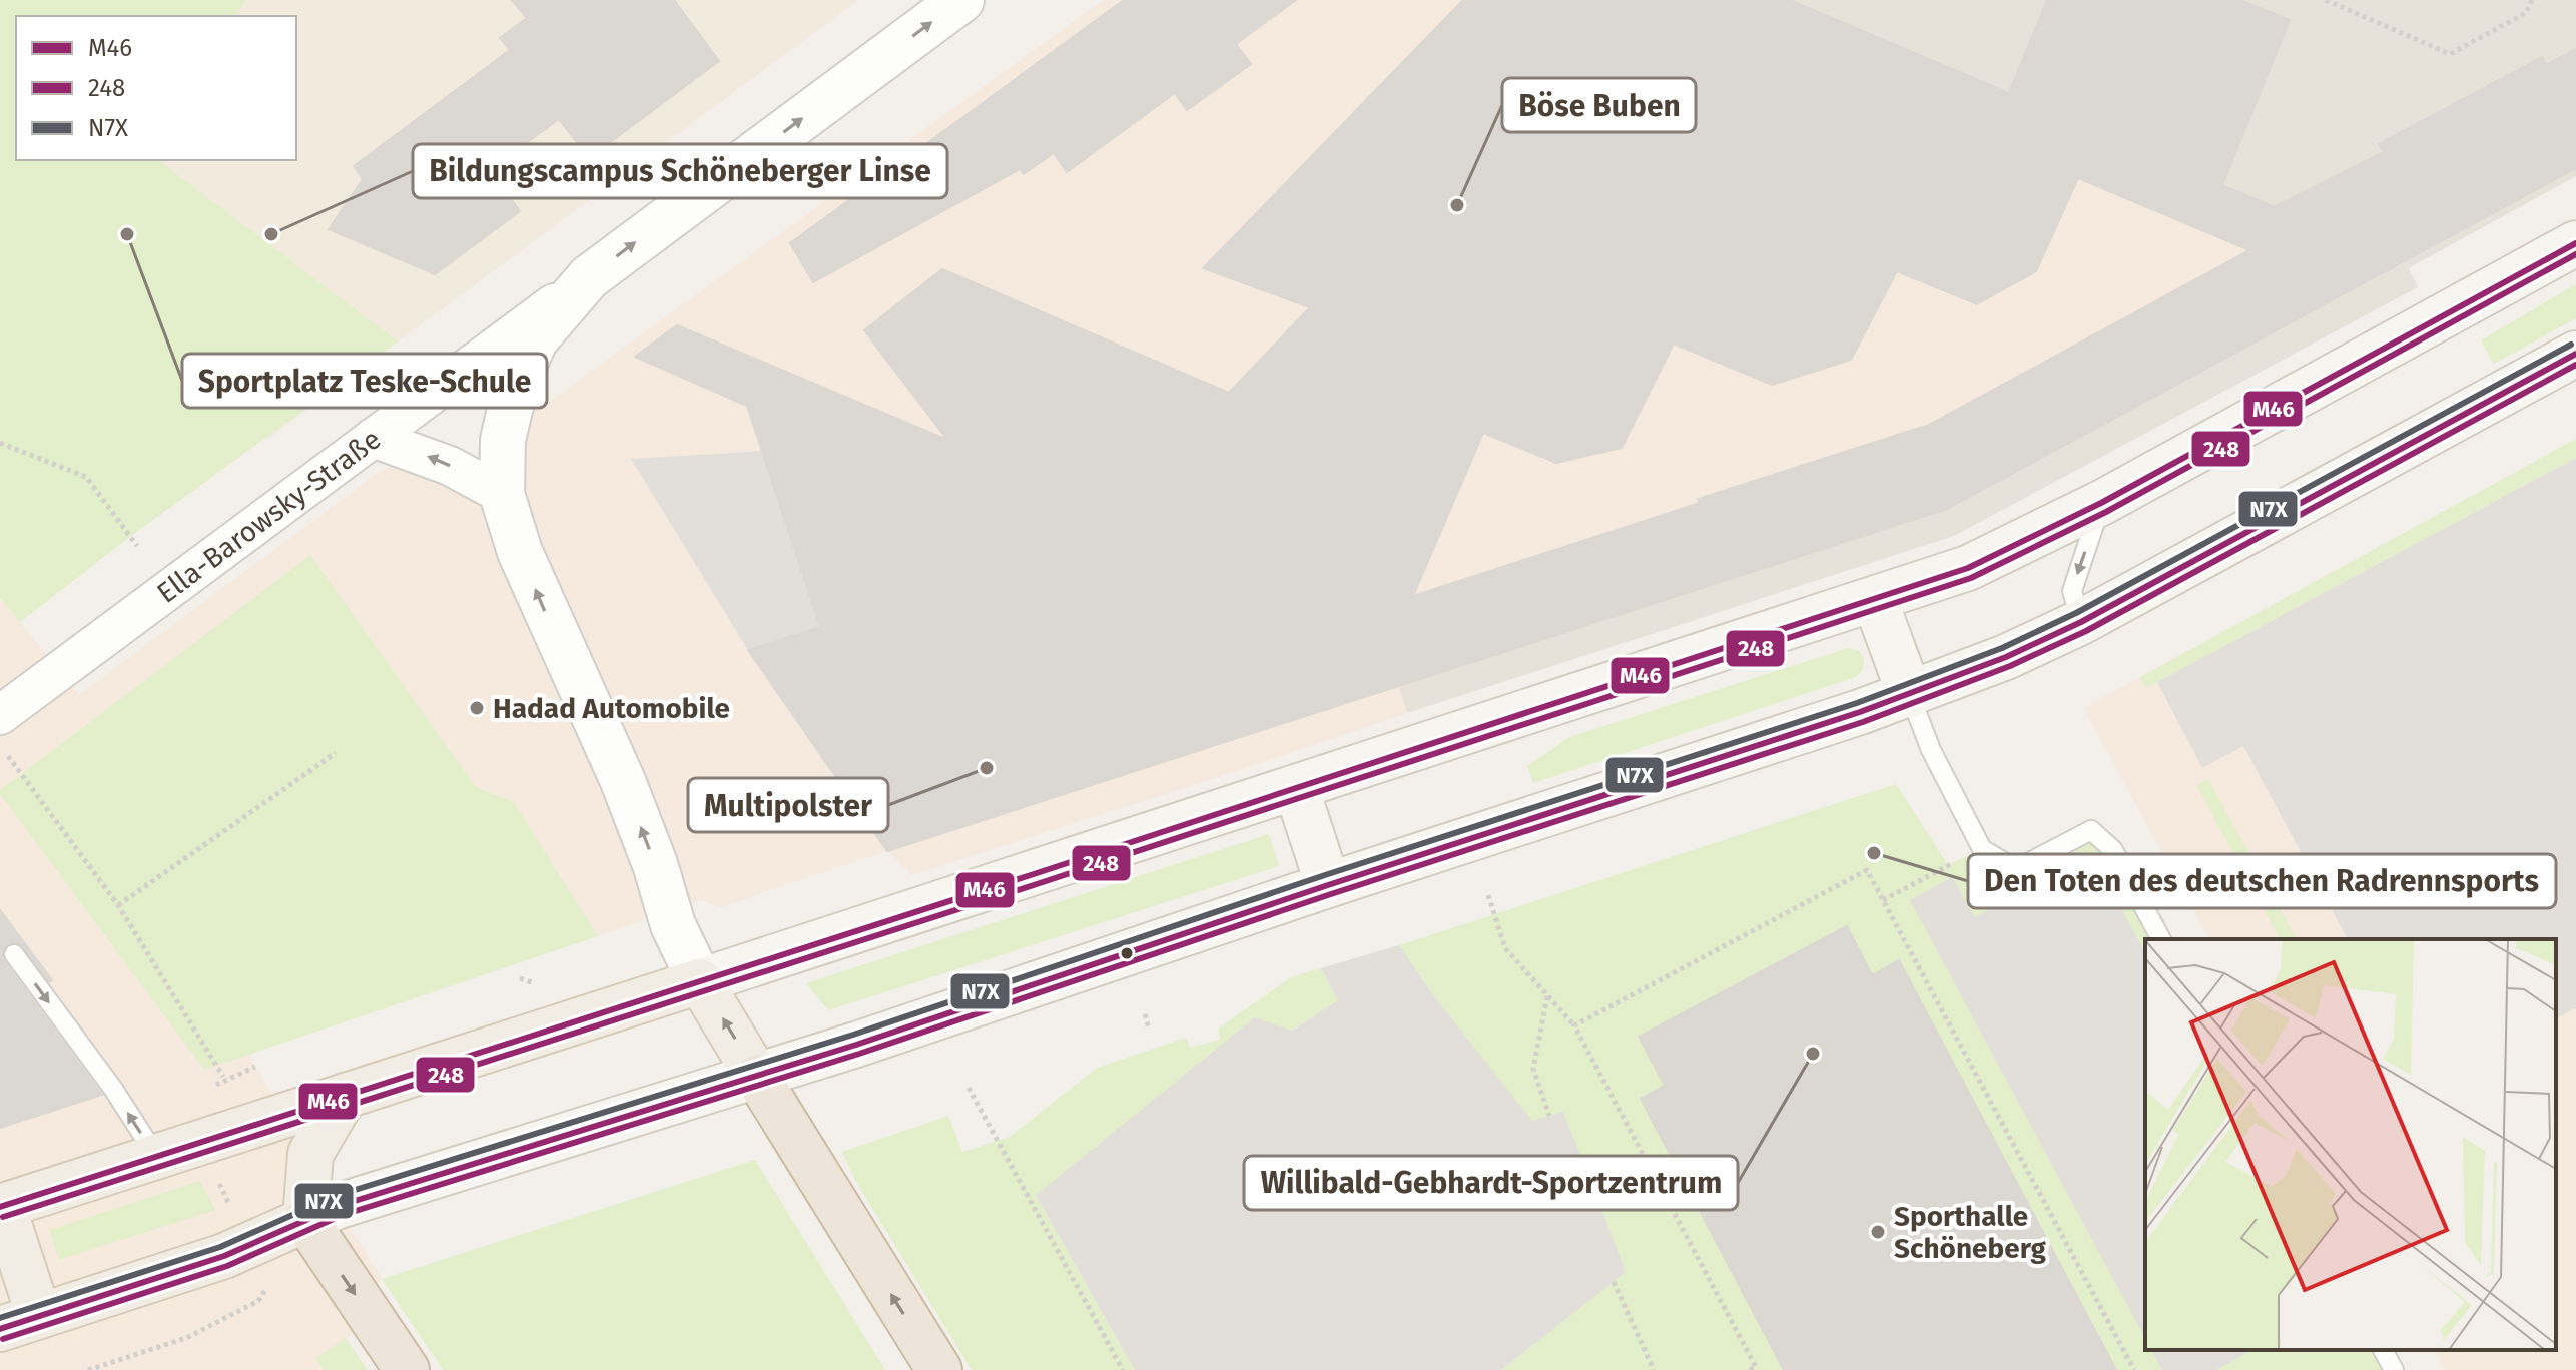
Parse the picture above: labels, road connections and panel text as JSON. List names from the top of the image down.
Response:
{
  "streets": {
    "street": ["Ella-Barowsky-Straße"]
  },
  "one_way": ["Ella-Barowsky-Straße"],
  "places": [
    "Böse Buben",
    "Sportplatz Teske-Schule",
    "Bildungscampus Schöneberger Linse",
    "Hadad Automobile",
    "Multipolster",
    "Den Toten des deutschen Radrennsports",
    "Willibald-Gebhardt-Sportzentrum",
    "Sporthalle Schöneberg"
  ],
  "lines": ["transit line M46", "transit line 248", "transit line N7X"],
  "legend": ["M46", "248", "N7X"]
}
